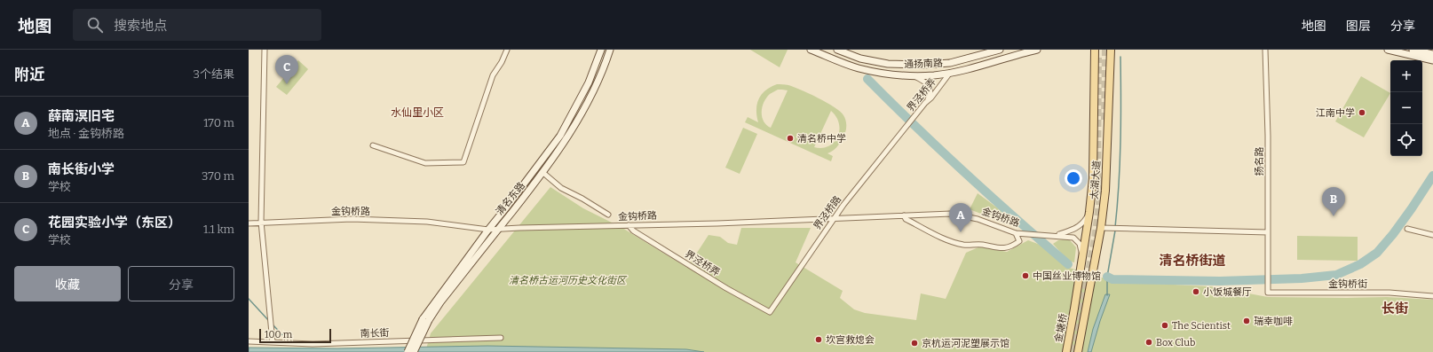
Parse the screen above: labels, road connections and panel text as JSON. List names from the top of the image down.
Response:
{
  "streets": {
    "main road": [
      "通扬南路",
      "太湖大道",
      "清名东路",
      "金塘桥"
    ],
    "street": [
      "界泾桥弄",
      "扬名路",
      "金钩桥路",
      "界泾桥路",
      "金钩桥街",
      "南长街"
    ]
  },
  "crossings": [
    ["通扬南路", "界泾桥弄"],
    ["界泾桥弄", "金钩桥路"],
    ["界泾桥弄", "界泾桥路"],
    ["扬名路", "金钩桥街"],
    ["太湖大道", "金钩桥路"],
    ["太湖大道", "金塘桥"],
    ["清名东路", "金钩桥路"],
    ["金钩桥路", "界泾桥路"]
  ],
  "districts": ["水仙里小区", "清名桥街道", "长街"],
  "parks": ["清名桥古运河历史文化街区"],
  "places": [
    "江南中学",
    "清名桥中学",
    "中国丝业博物馆",
    "小饭城餐厅",
    "瑞幸咖啡",
    "The Scientist",
    "坎宫救熄会",
    "Box Club",
    "京杭运河泥塑展示馆"
  ],
  "scale_bar": "100 m",
  "page": {
    "header": "地图",
    "search": "搜索地点",
    "nav": ["地图", "图层", "分享"],
    "heading": ["附近", "3个结果"],
    "pins": ["C", "B", "A"],
    "map_buttons": ["+", "−"],
    "list": [
      {
        "mark": "A",
        "name": "薛南溟旧宅",
        "note": "地点 · 金钩桥路",
        "value": "170 m"
      },
      {
        "mark": "B",
        "name": "南长街小学",
        "note": "学校",
        "value": "370 m"
      },
      {
        "mark": "C",
        "name": "花园实验小学（东区）",
        "note": "学校",
        "value": "1.1 km"
      }
    ],
    "buttons": ["收藏", "分享"],
    "scale": "100 m"
  }
}
